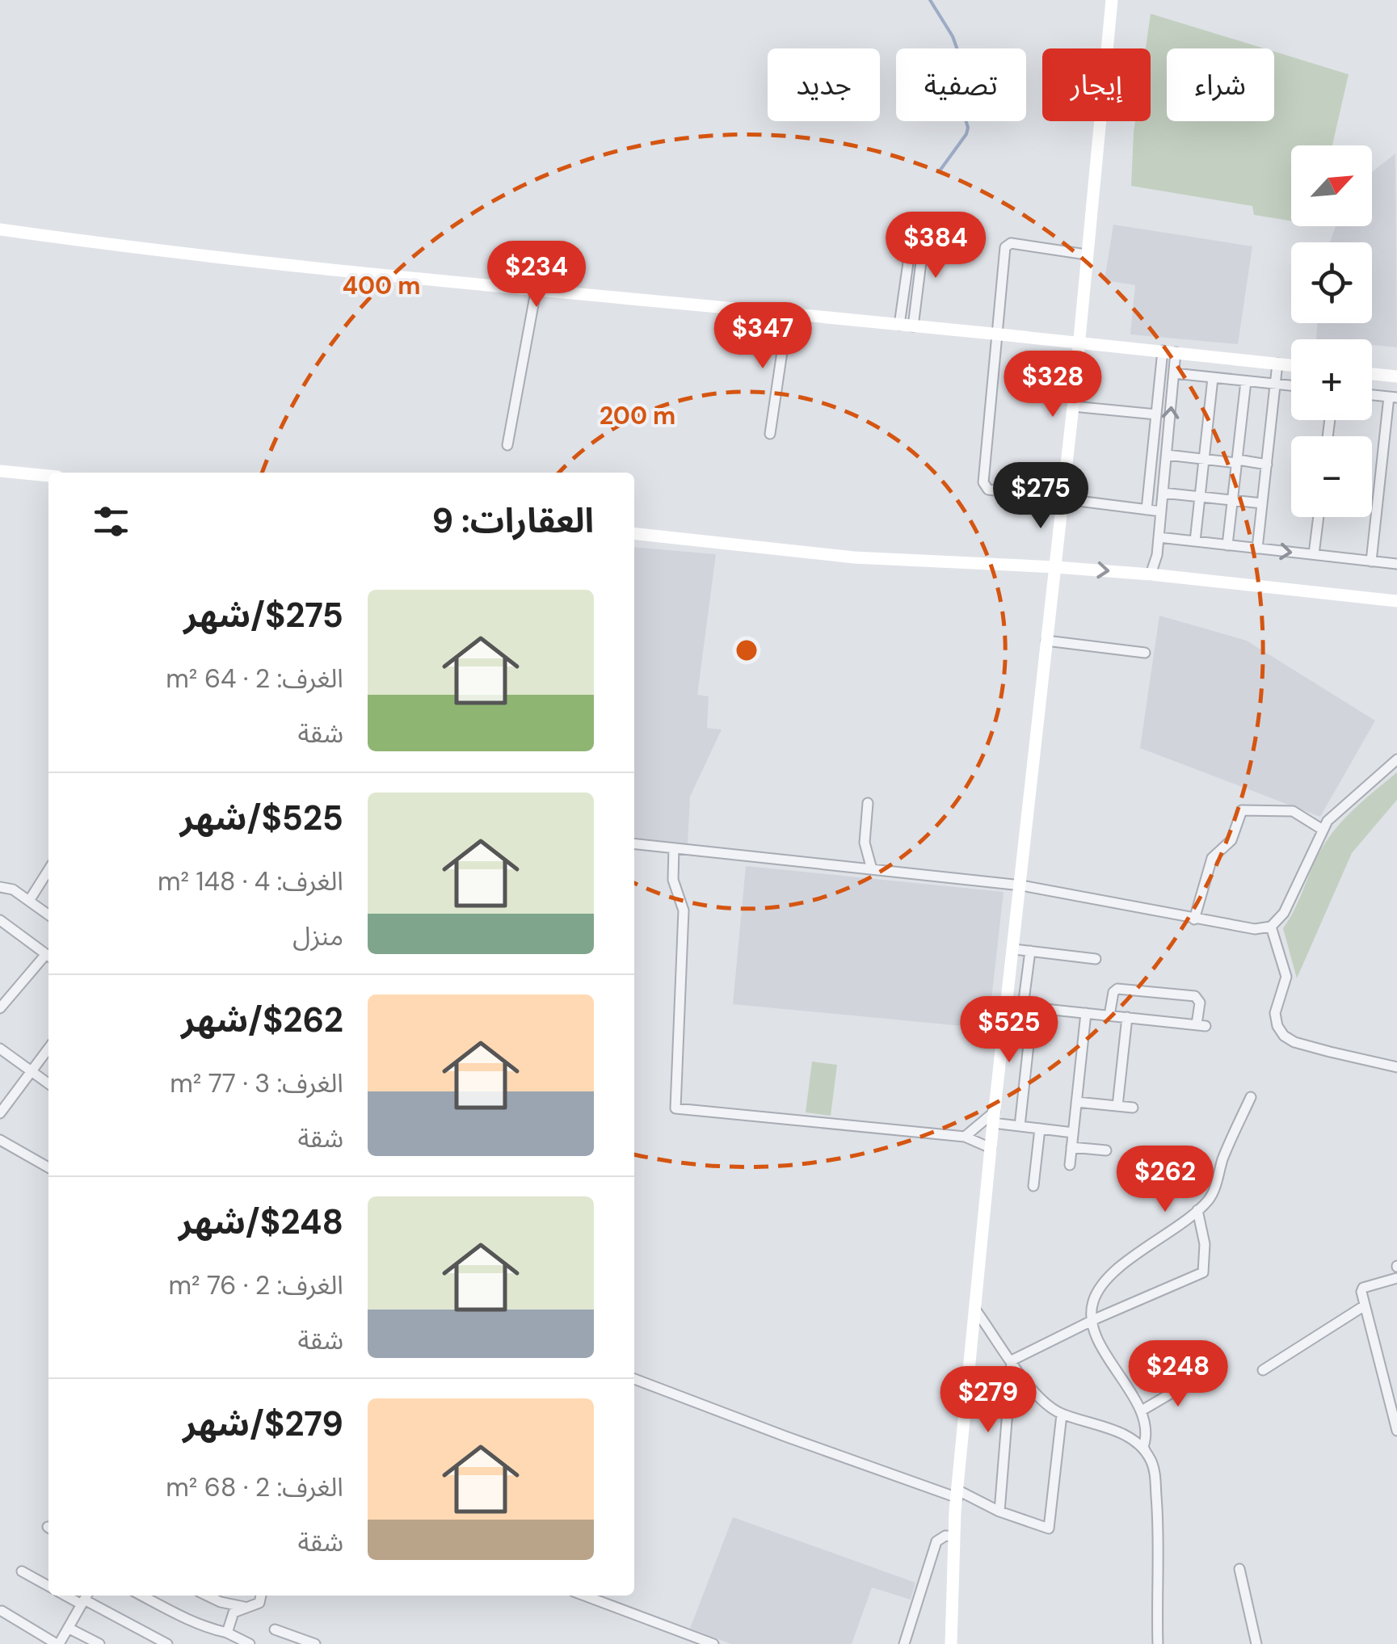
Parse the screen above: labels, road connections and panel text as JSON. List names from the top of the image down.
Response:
{
  "north": "top right",
  "page": {
    "chip": [
      "شراء",
      "إيجار",
      "تصفية",
      "جديد"
    ],
    "map_buttons": ["+", "−"],
    "price": [
      "$384",
      "$234",
      "$347",
      "$328",
      "$275",
      "$525",
      "$262",
      "$248",
      "$279"
    ],
    "heading": "العقارات: 9",
    "list": [
      {
        "name": "$275/شهر",
        "note": "الغرف: 2 · 64 m² · شقة"
      },
      {
        "name": "$525/شهر",
        "note": "الغرف: 4 · 148 m² · منزل"
      },
      {
        "name": "$262/شهر",
        "note": "الغرف: 3 · 77 m² · شقة"
      },
      {
        "name": "$248/شهر",
        "note": "الغرف: 2 · 76 m² · شقة"
      },
      {
        "name": "$279/شهر",
        "note": "الغرف: 2 · 68 m² · شقة"
      }
    ]
  },
  "rings": ["400 m", "200 m"]
}
